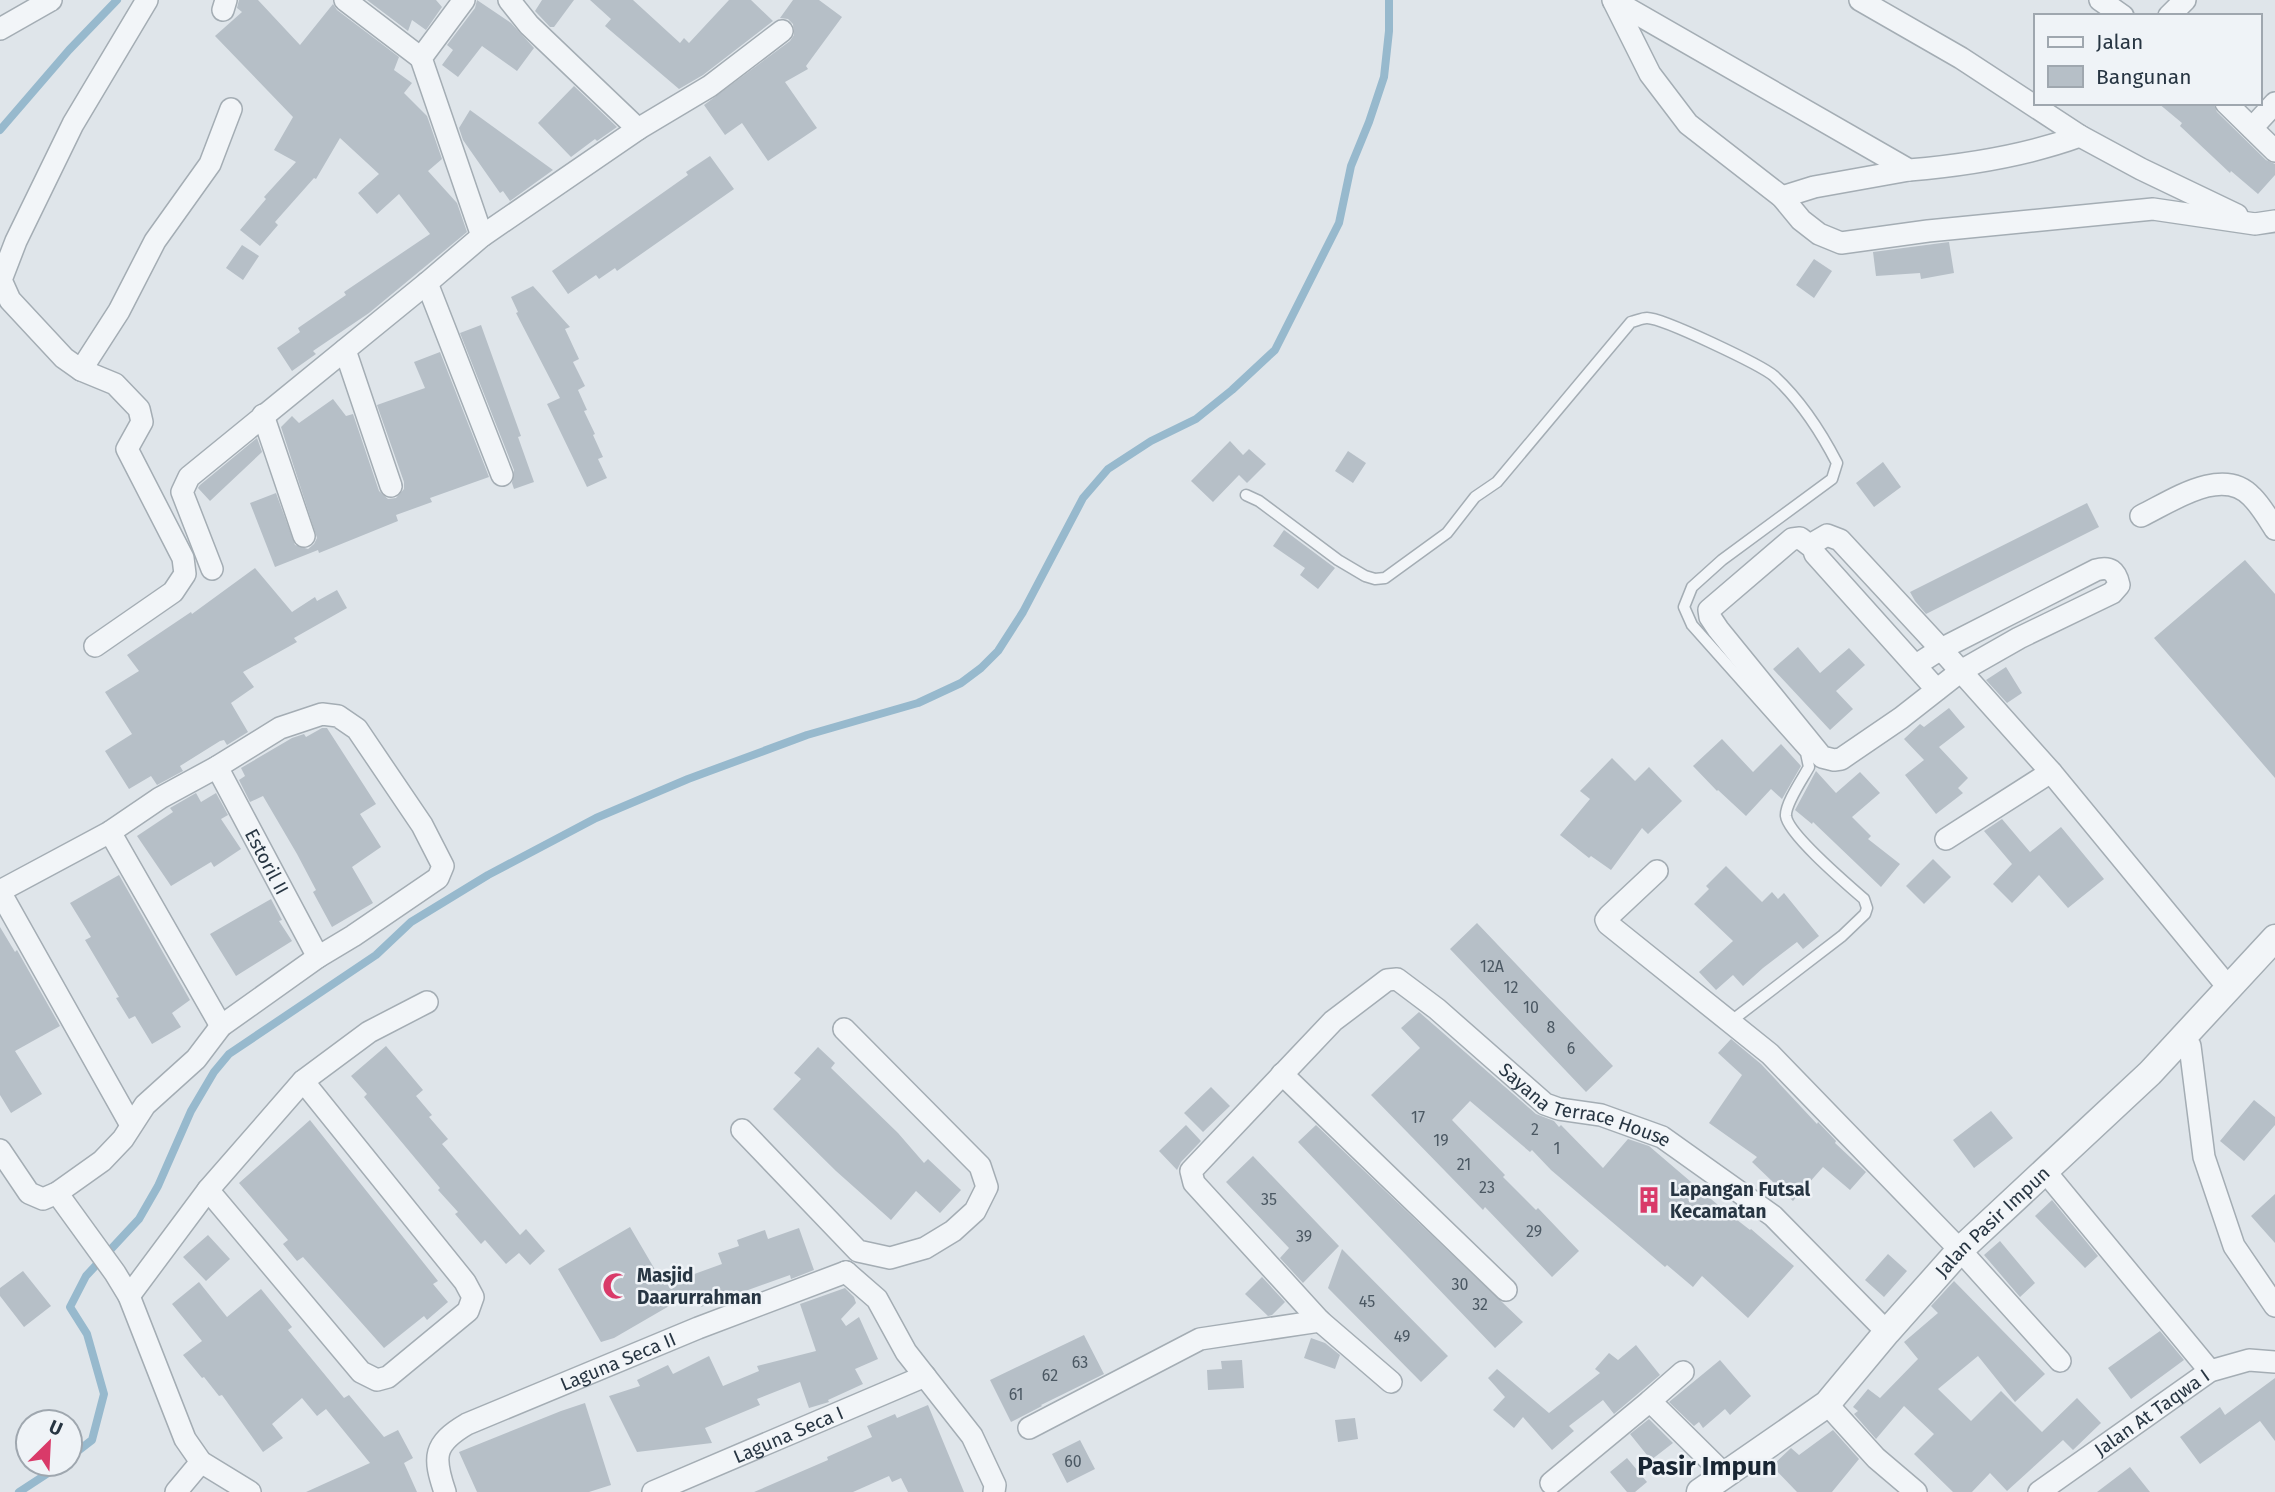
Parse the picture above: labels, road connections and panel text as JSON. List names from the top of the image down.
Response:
{
  "streets": {
    "street": [
      "Estoril II",
      "Sayana Terrace House",
      "Jalan Pasir Impun",
      "Laguna Seca II",
      "Jalan At Taqwa I",
      "Laguna Seca I"
    ]
  },
  "crossings": [
    ["Sayana Terrace House", "Jalan Pasir Impun"]
  ],
  "districts": ["Pasir Impun"],
  "places": {
    "building": ["Lapangan Futsal Kecamatan"],
    "mosque": ["Masjid Daarurrahman"]
  },
  "house_numbers": [
    "12A",
    "12",
    "10",
    "8",
    "6",
    "17",
    "2",
    "19",
    "1",
    "21",
    "23",
    "35",
    "29",
    "39",
    "30",
    "45",
    "32",
    "49",
    "63",
    "62",
    "61",
    "60"
  ],
  "legend": ["Jalan", "Bangunan"],
  "north": "top right"
}
